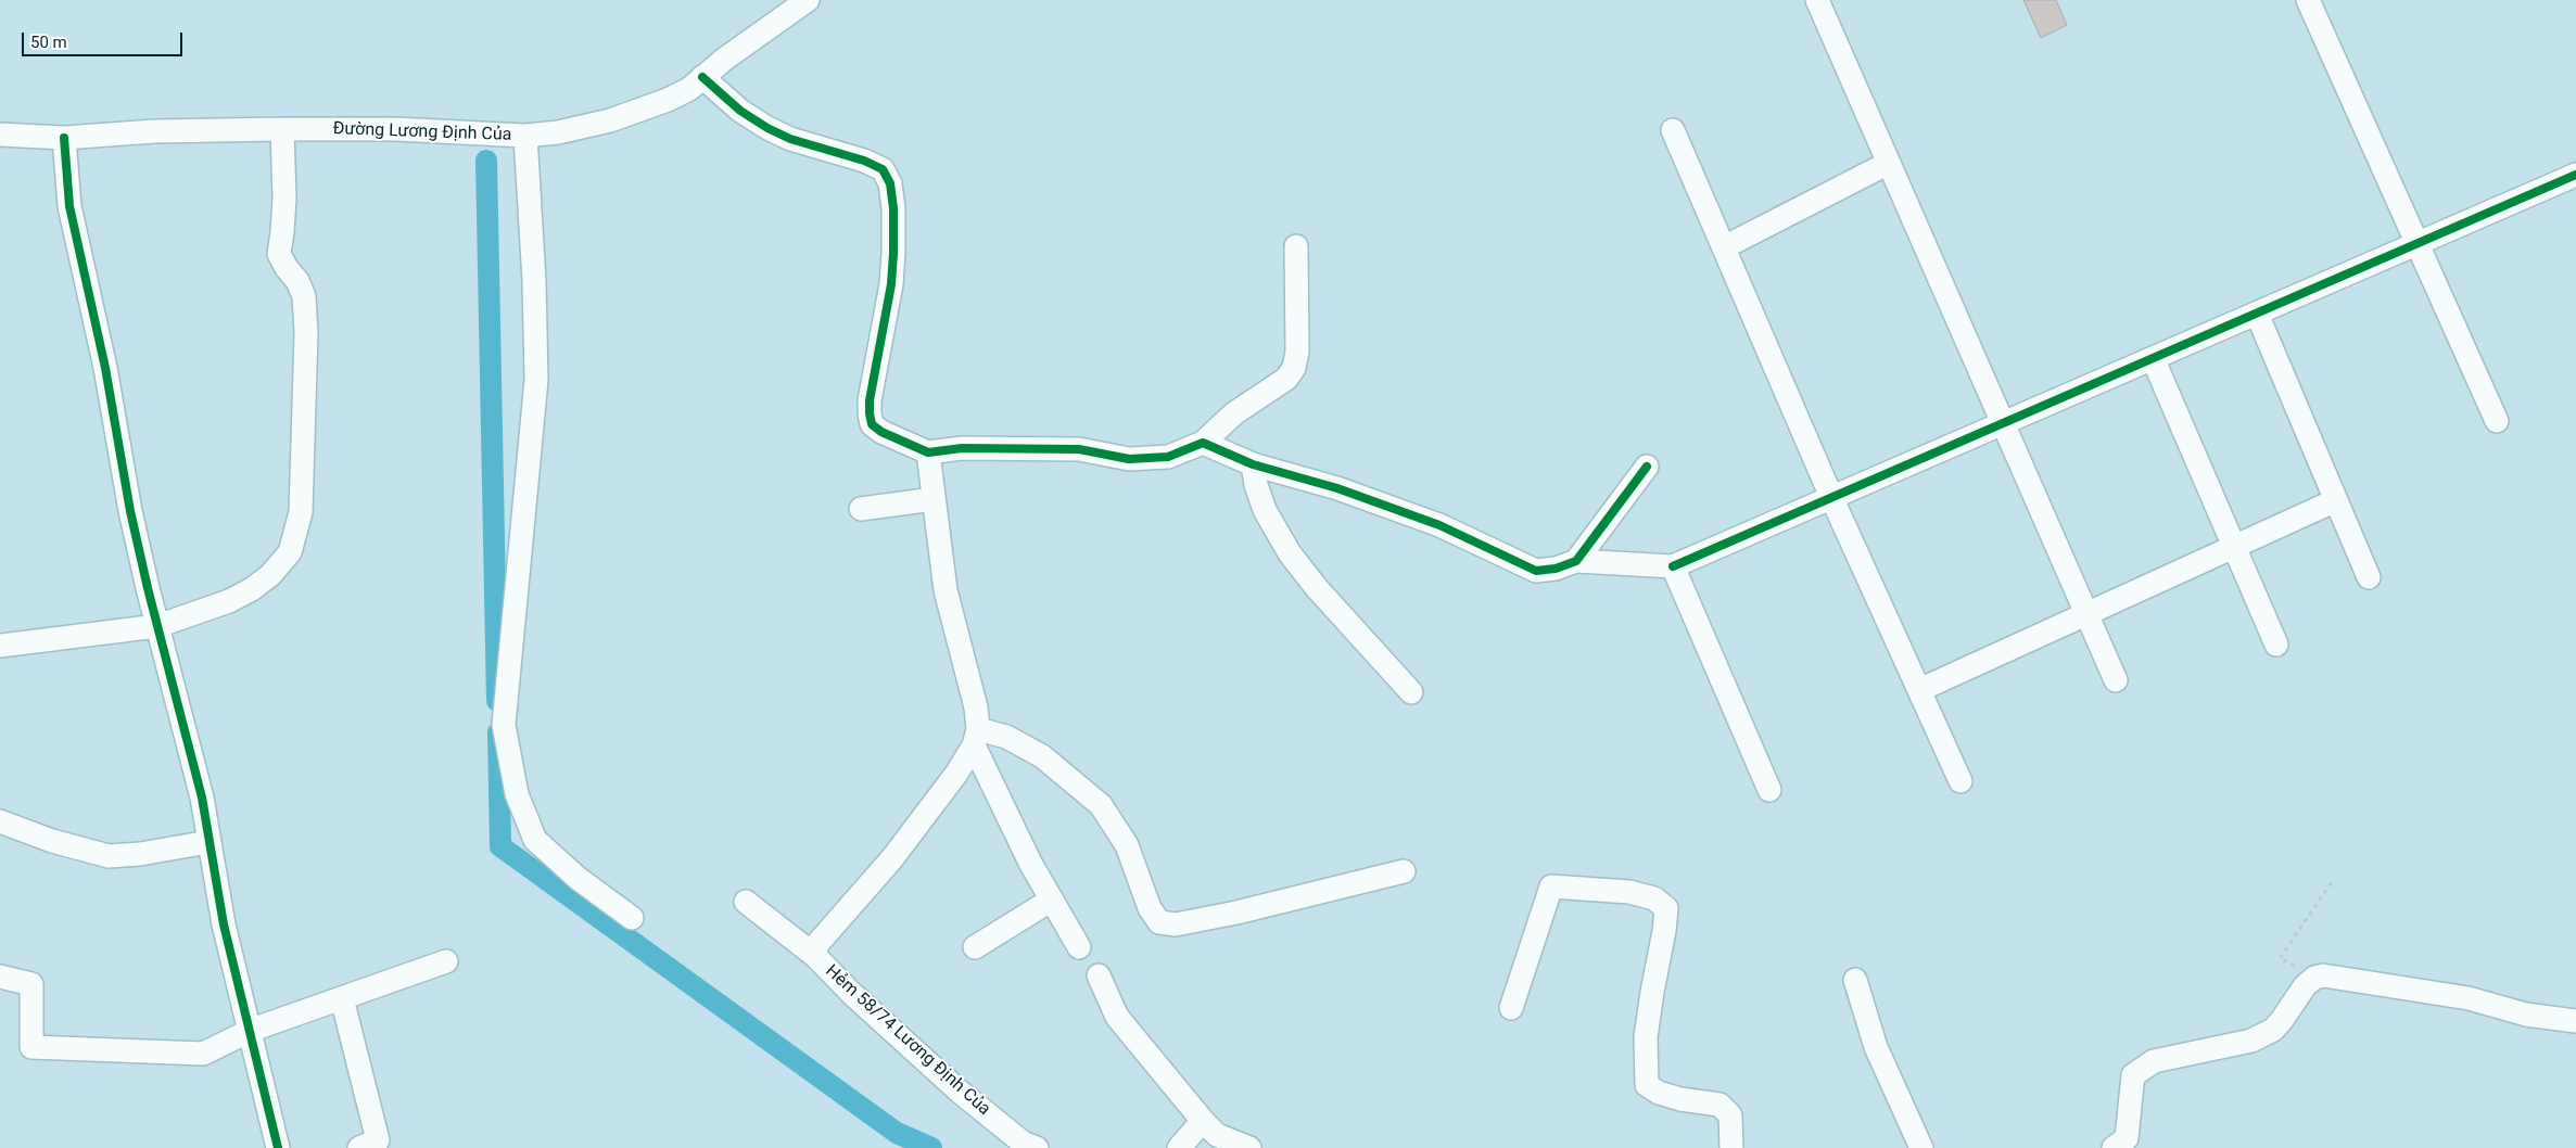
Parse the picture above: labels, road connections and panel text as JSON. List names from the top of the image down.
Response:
{
  "streets": {
    "street": ["Đường Lương Định Của", "Hẻm 58/74 Lương Định Của"]
  },
  "scale_bar": "50 m"
}
